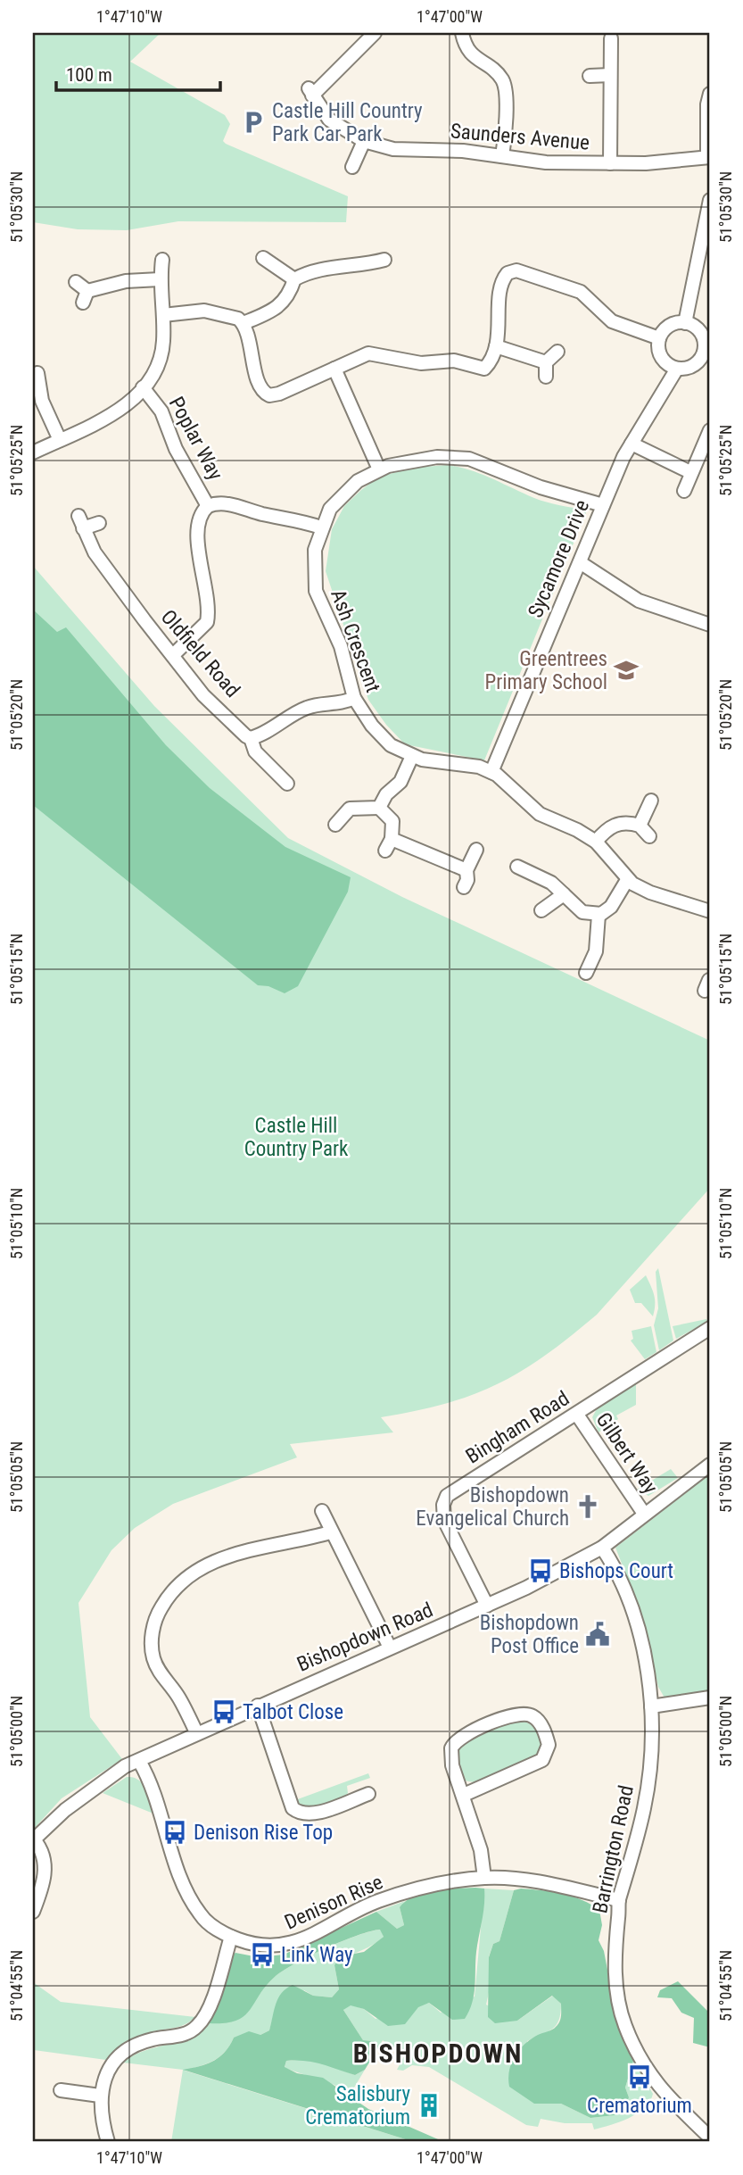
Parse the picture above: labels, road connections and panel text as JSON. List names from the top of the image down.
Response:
{
  "streets": {
    "street": [
      "Saunders Avenue",
      "Poplar Way",
      "Sycamore Drive",
      "Ash Crescent",
      "Oldfield Road",
      "Bingham Road",
      "Gilbert Way",
      "Bishopdown Road",
      "Barrington Road",
      "Denison Rise"
    ]
  },
  "crossings": [
    ["Poplar Way", "Ash Crescent"],
    ["Sycamore Drive", "Ash Crescent"],
    ["Bingham Road", "Gilbert Way"],
    ["Bingham Road", "Bishopdown Road"],
    ["Gilbert Way", "Bishopdown Road"],
    ["Bishopdown Road", "Barrington Road"],
    ["Bishopdown Road", "Denison Rise"],
    ["Barrington Road", "Denison Rise"]
  ],
  "districts": ["BISHOPDOWN"],
  "parks": ["Castle Hill Country Park"],
  "places": {
    "parking": ["Castle Hill Country Park Car Park"],
    "school or university": ["Greentrees Primary School"],
    "church": ["Bishopdown Evangelical Church"],
    "bus stop": [
      "Bishops Court",
      "Talbot Close",
      "Denison Rise Top",
      "Link Way",
      "Crematorium"
    ],
    "public building": ["Bishopdown Post Office"],
    "building": ["Salisbury Crematorium"]
  },
  "scale_bar": "100 m",
  "coordinates": [
    "1°47'10\"W",
    "1°47'00\"W",
    "51°05'30\"N",
    "51°05'25\"N",
    "51°05'20\"N",
    "51°05'15\"N",
    "51°05'10\"N",
    "51°05'05\"N",
    "51°05'00\"N",
    "51°04'55\"N"
  ]
}
